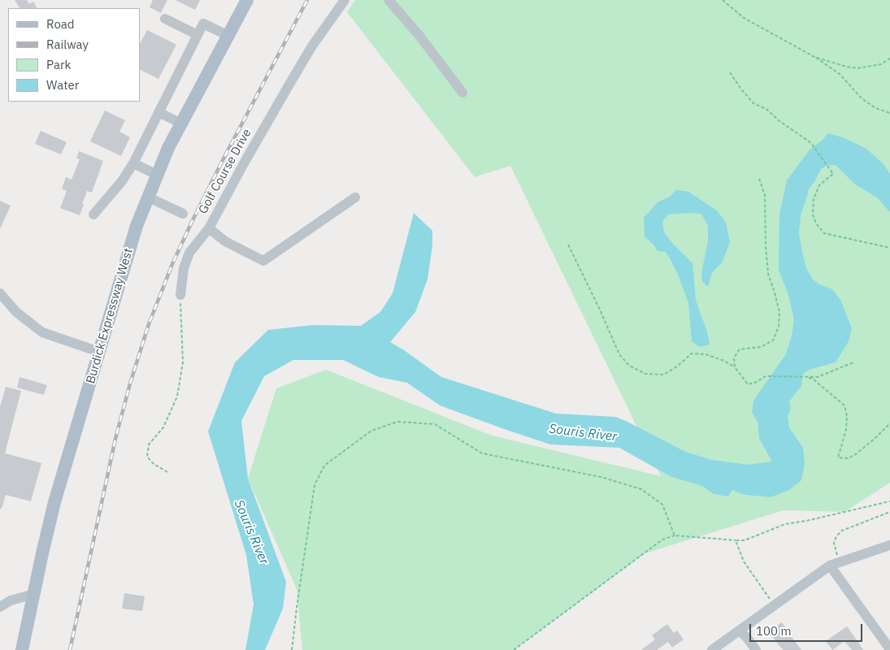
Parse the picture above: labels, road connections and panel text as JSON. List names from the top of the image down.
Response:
{
  "streets": {
    "main road": ["Burdick Expressway West"],
    "street": ["Golf Course Drive"]
  },
  "water": ["Souris River"],
  "legend": [
    "Road",
    "Railway",
    "Park",
    "Water"
  ],
  "scale_bar": "100 m"
}
